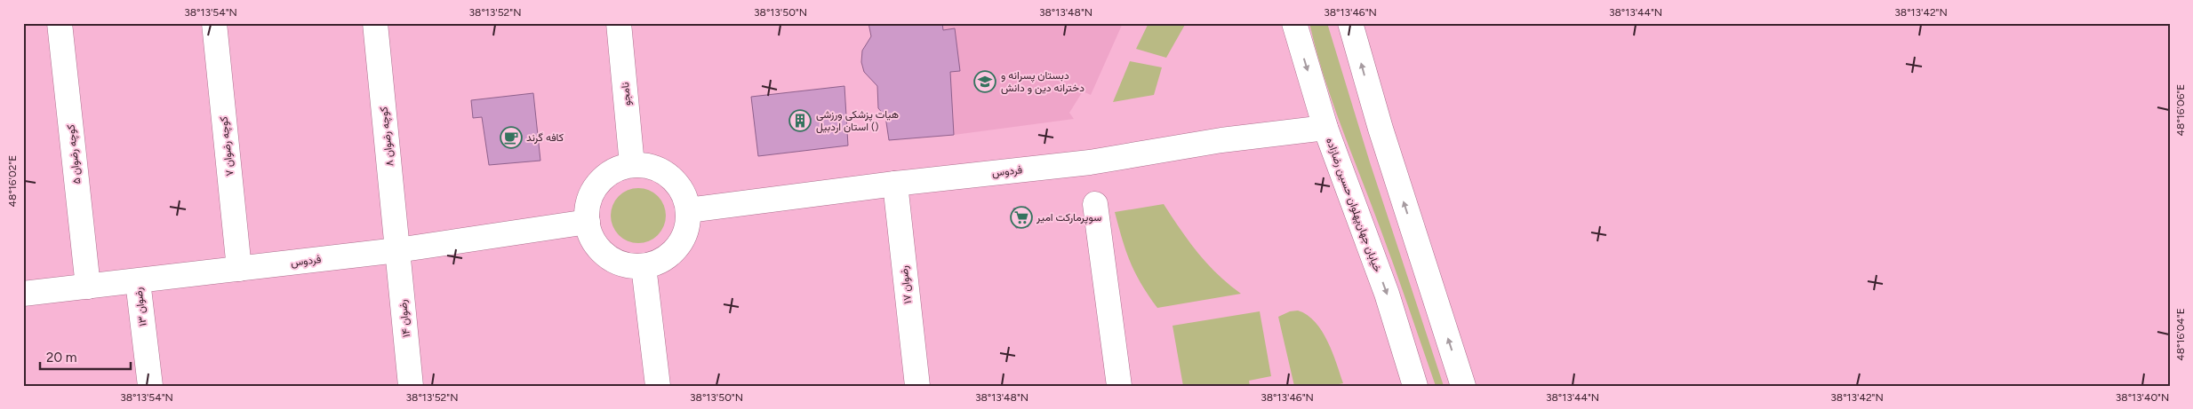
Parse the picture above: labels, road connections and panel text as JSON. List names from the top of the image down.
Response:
{
  "streets": {
    "street": [
      "نامجو",
      "کوچه رضوان ۸",
      "کوچه رضوان ۷",
      "کوچه رضوان ۵",
      "فردوس",
      "خیابان جهان‌پهلوان حسین رضا‌زاده",
      "رضوان ۱۷",
      "رضوان ۱۳",
      "رضوان ۱۴"
    ]
  },
  "crossings": [
    ["نامجو", "فردوس"],
    ["کوچه رضوان ۸", "فردوس"],
    ["کوچه رضوان ۸", "رضوان ۱۴"],
    ["کوچه رضوان ۷", "فردوس"],
    ["کوچه رضوان ۵", "فردوس"],
    ["فردوس", "خیابان جهان‌پهلوان حسین رضا‌زاده"],
    ["فردوس", "رضوان ۱۷"],
    ["فردوس", "رضوان ۱۳"],
    ["فردوس", "رضوان ۱۴"]
  ],
  "places": {
    "school or university": ["دبستان پسرانه و دخترانه دین و دانش"],
    "building": ["هیات پزشکی ورزشی استان اردبیل ()"],
    "cafe": ["کافه گرند"],
    "supermarket": ["سوپرمارکت امیر"]
  },
  "scale_bar": "20 m",
  "coordinates": [
    "38°13'54\"N",
    "38°13'52\"N",
    "38°13'50\"N",
    "38°13'48\"N",
    "38°13'46\"N",
    "38°13'44\"N",
    "38°13'42\"N",
    "48°16'06\"E",
    "48°16'02\"E",
    "48°16'04\"E",
    "38°13'40\"N"
  ]
}
